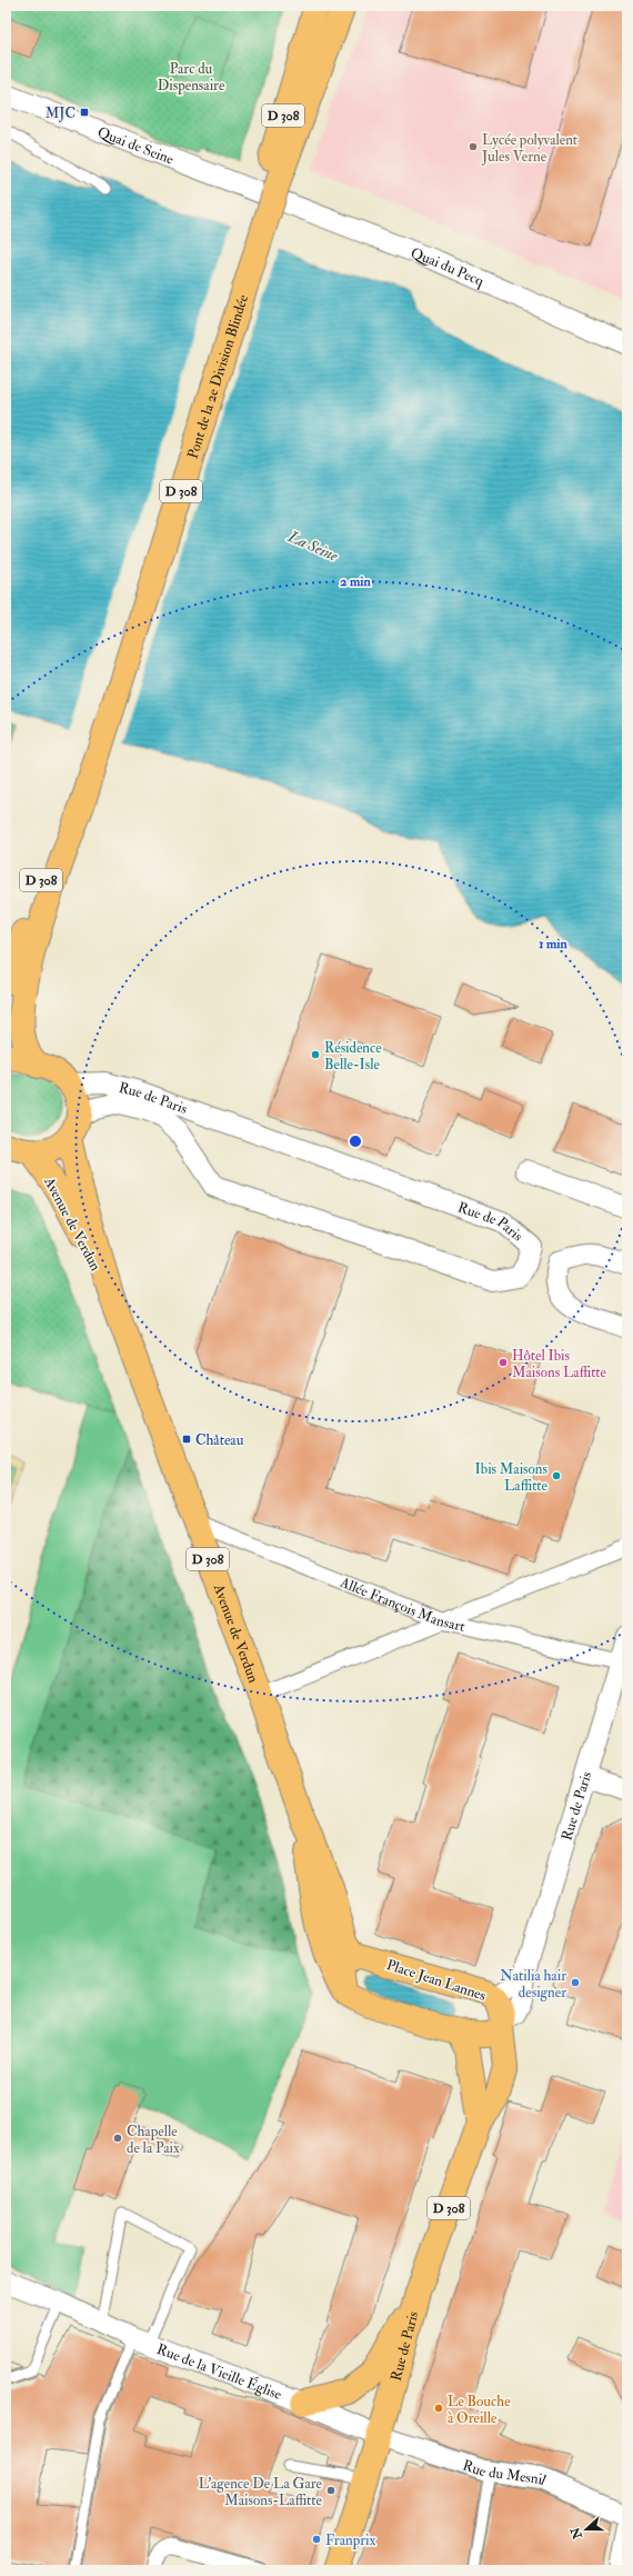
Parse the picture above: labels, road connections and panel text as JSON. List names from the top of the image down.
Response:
{
  "streets": {
    "main road": [
      "D 308",
      "Pont de la 2e Division Blindée",
      "Rue de Paris",
      "Avenue de Verdun",
      "Place Jean Lannes"
    ],
    "street": [
      "Quai de Seine",
      "Quai du Pecq",
      "Allée François Mansart",
      "Rue de la Vieille Église",
      "Rue du Mesnil"
    ]
  },
  "crossings": [
    ["D 308", "Quai de Seine"],
    ["D 308", "Quai du Pecq"],
    ["D 308", "Pont de la 2e Division Blindée"],
    ["Quai de Seine", "Quai du Pecq"],
    ["Quai de Seine", "Pont de la 2e Division Blindée"],
    ["Quai du Pecq", "Pont de la 2e Division Blindée"],
    ["Rue de Paris", "Allée François Mansart"],
    ["Rue de Paris", "Place Jean Lannes"],
    ["Rue de Paris", "Rue de la Vieille Église"],
    ["Rue de Paris", "Rue du Mesnil"],
    ["Avenue de Verdun", "Allée François Mansart"],
    ["Avenue de Verdun", "Place Jean Lannes"],
    ["Rue de la Vieille Église", "Rue du Mesnil"]
  ],
  "water": ["La Seine"],
  "parks": ["Parc du Dispensaire"],
  "places": {
    "transit": ["MJC", "Château"],
    "other": [
      "Lycée polyvalent Jules Verne",
      "Résidence Belle-Isle",
      "Hôtel Ibis Maisons Laffitte",
      "Ibis Maisons Laffitte",
      "Natilia hair designer",
      "Chapelle de la Paix",
      "Le Bouche à Oreille",
      "L'agence De La Gare Maisons-Laffitte",
      "Franprix"
    ]
  },
  "north": "left",
  "rings": ["2 min", "1 min"]
}
